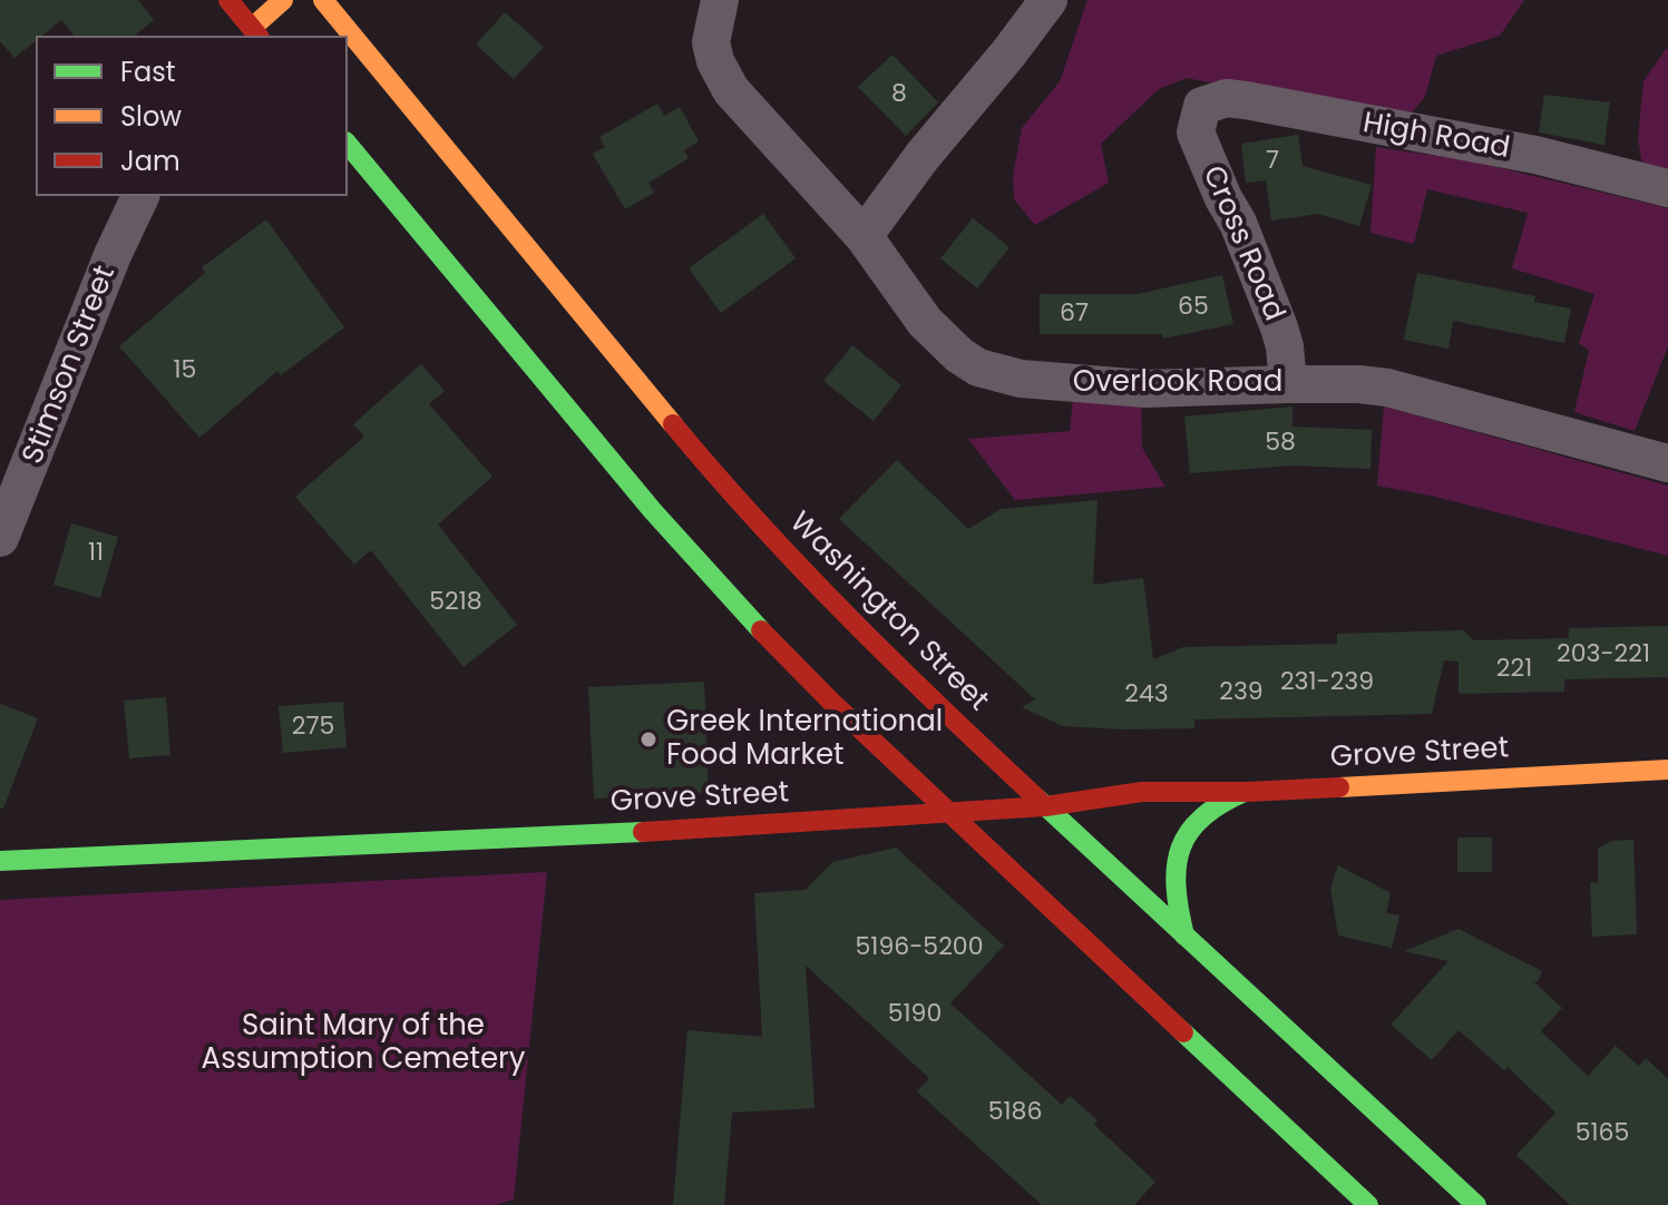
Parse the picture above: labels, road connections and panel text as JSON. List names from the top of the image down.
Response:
{
  "streets": {
    "main road": ["Washington Street", "Grove Street"],
    "street": [
      "High Road",
      "Cross Road",
      "Stimson Street",
      "Overlook Road"
    ]
  },
  "crossings": [
    ["High Road", "Cross Road"],
    ["Cross Road", "Overlook Road"],
    ["Washington Street", "Grove Street"]
  ],
  "parks": ["Saint Mary of the Assumption Cemetery"],
  "places": ["Greek International Food Market"],
  "house_numbers": [
    "8",
    "7",
    "65",
    "67",
    "15",
    "58",
    "11",
    "5218",
    "203-221",
    "221",
    "231-239",
    "239",
    "243",
    "275",
    "5196-5200",
    "5190",
    "5186",
    "5165"
  ],
  "legend": ["Fast", "Slow", "Jam"]
}
